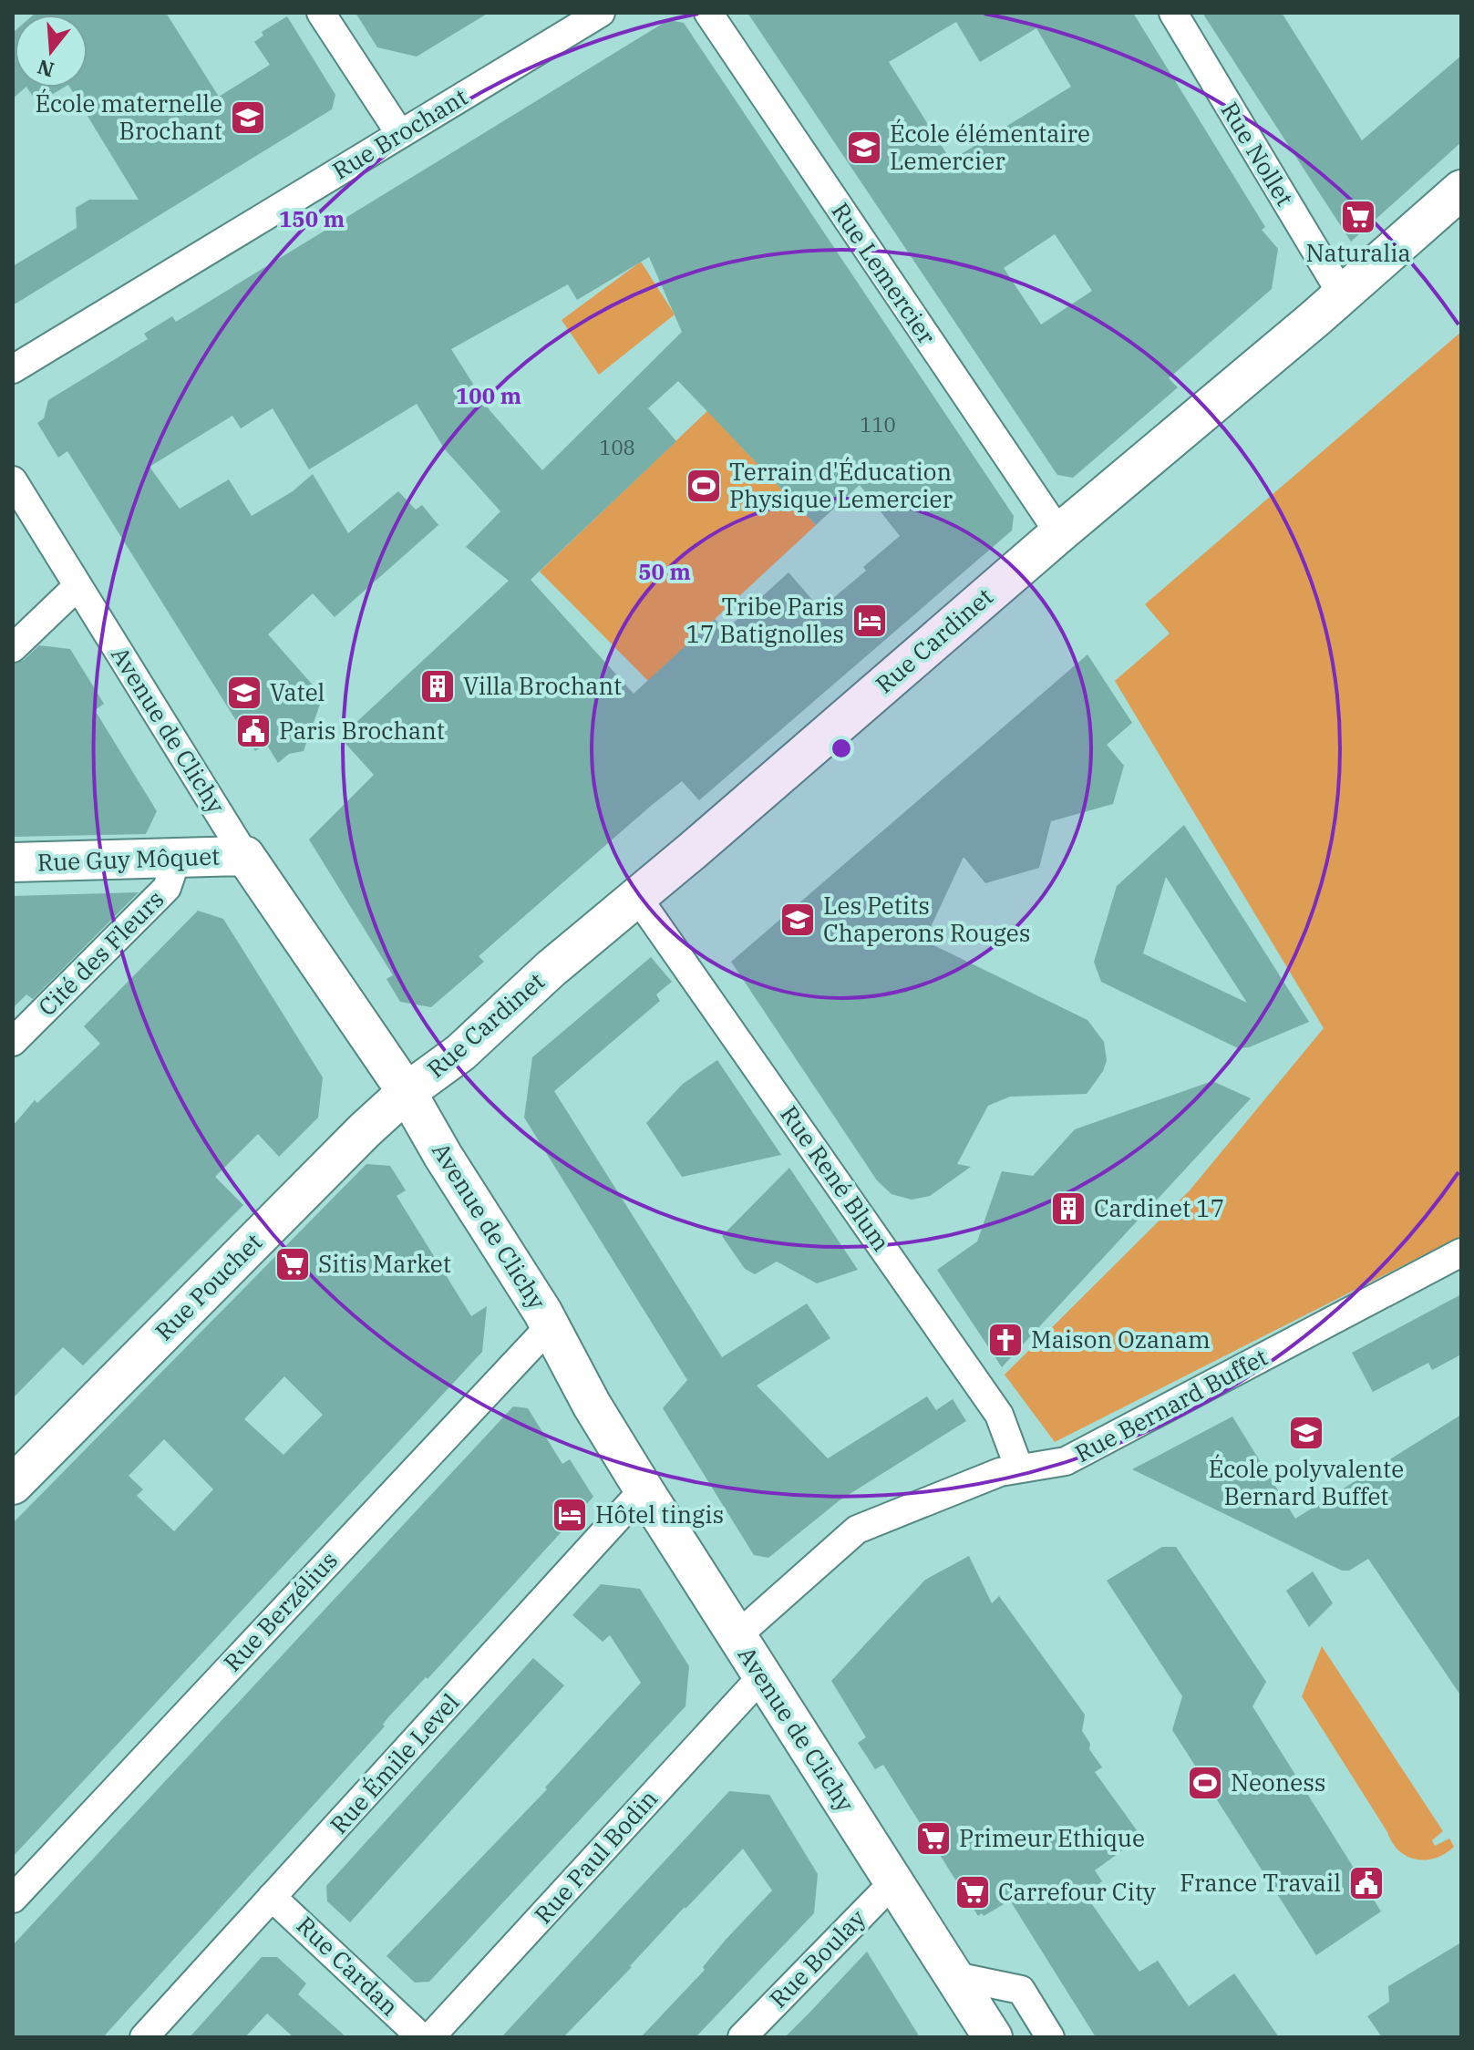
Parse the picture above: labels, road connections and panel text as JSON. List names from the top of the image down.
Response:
{
  "streets": {
    "main road": [
      "Rue Cardinet",
      "Avenue de Clichy",
      "Rue Guy Môquet",
      "Rue Pouchet"
    ],
    "street": [
      "Rue Brochant",
      "Rue Nollet",
      "Rue Lemercier",
      "Cité des Fleurs",
      "Rue René Blum",
      "Rue Bernard Buffet",
      "Rue Berzélius",
      "Rue Émile Level",
      "Rue Paul Bodin",
      "Rue Boulay",
      "Rue Cardan"
    ]
  },
  "crossings": [
    ["Rue Nollet", "Rue Cardinet"],
    ["Rue Lemercier", "Rue Cardinet"],
    ["Rue Cardinet", "Avenue de Clichy"],
    ["Rue Cardinet", "Rue René Blum"],
    ["Rue Cardinet", "Rue Pouchet"],
    ["Avenue de Clichy", "Rue Guy Môquet"],
    ["Avenue de Clichy", "Rue Pouchet"],
    ["Avenue de Clichy", "Rue Bernard Buffet"],
    ["Avenue de Clichy", "Rue Berzélius"],
    ["Avenue de Clichy", "Rue Émile Level"],
    ["Avenue de Clichy", "Rue Paul Bodin"],
    ["Avenue de Clichy", "Rue Boulay"],
    ["Rue Guy Môquet", "Cité des Fleurs"],
    ["Rue René Blum", "Rue Bernard Buffet"],
    ["Rue Émile Level", "Rue Cardan"]
  ],
  "places": {
    "school or university": [
      "École maternelle Brochant",
      "École élémentaire Lemercier",
      "Vatel",
      "Les Petits Chaperons Rouges",
      "École polyvalente Bernard Buffet"
    ],
    "supermarket": [
      "Naturalia",
      "Sitis Market",
      "Primeur Ethique",
      "Carrefour City"
    ],
    "sports": ["Terrain d'Éducation Physique Lemercier", "Neoness"],
    "hotel": ["Tribe Paris 17 Batignolles", "Hôtel tingis"],
    "building": ["Villa Brochant", "Cardinet 17"],
    "public building": ["Paris Brochant", "France Travail"],
    "church": ["Maison Ozanam"]
  },
  "house_numbers": ["110", "108"],
  "north": "bottom",
  "rings": ["150 m", "100 m", "50 m"]
}
